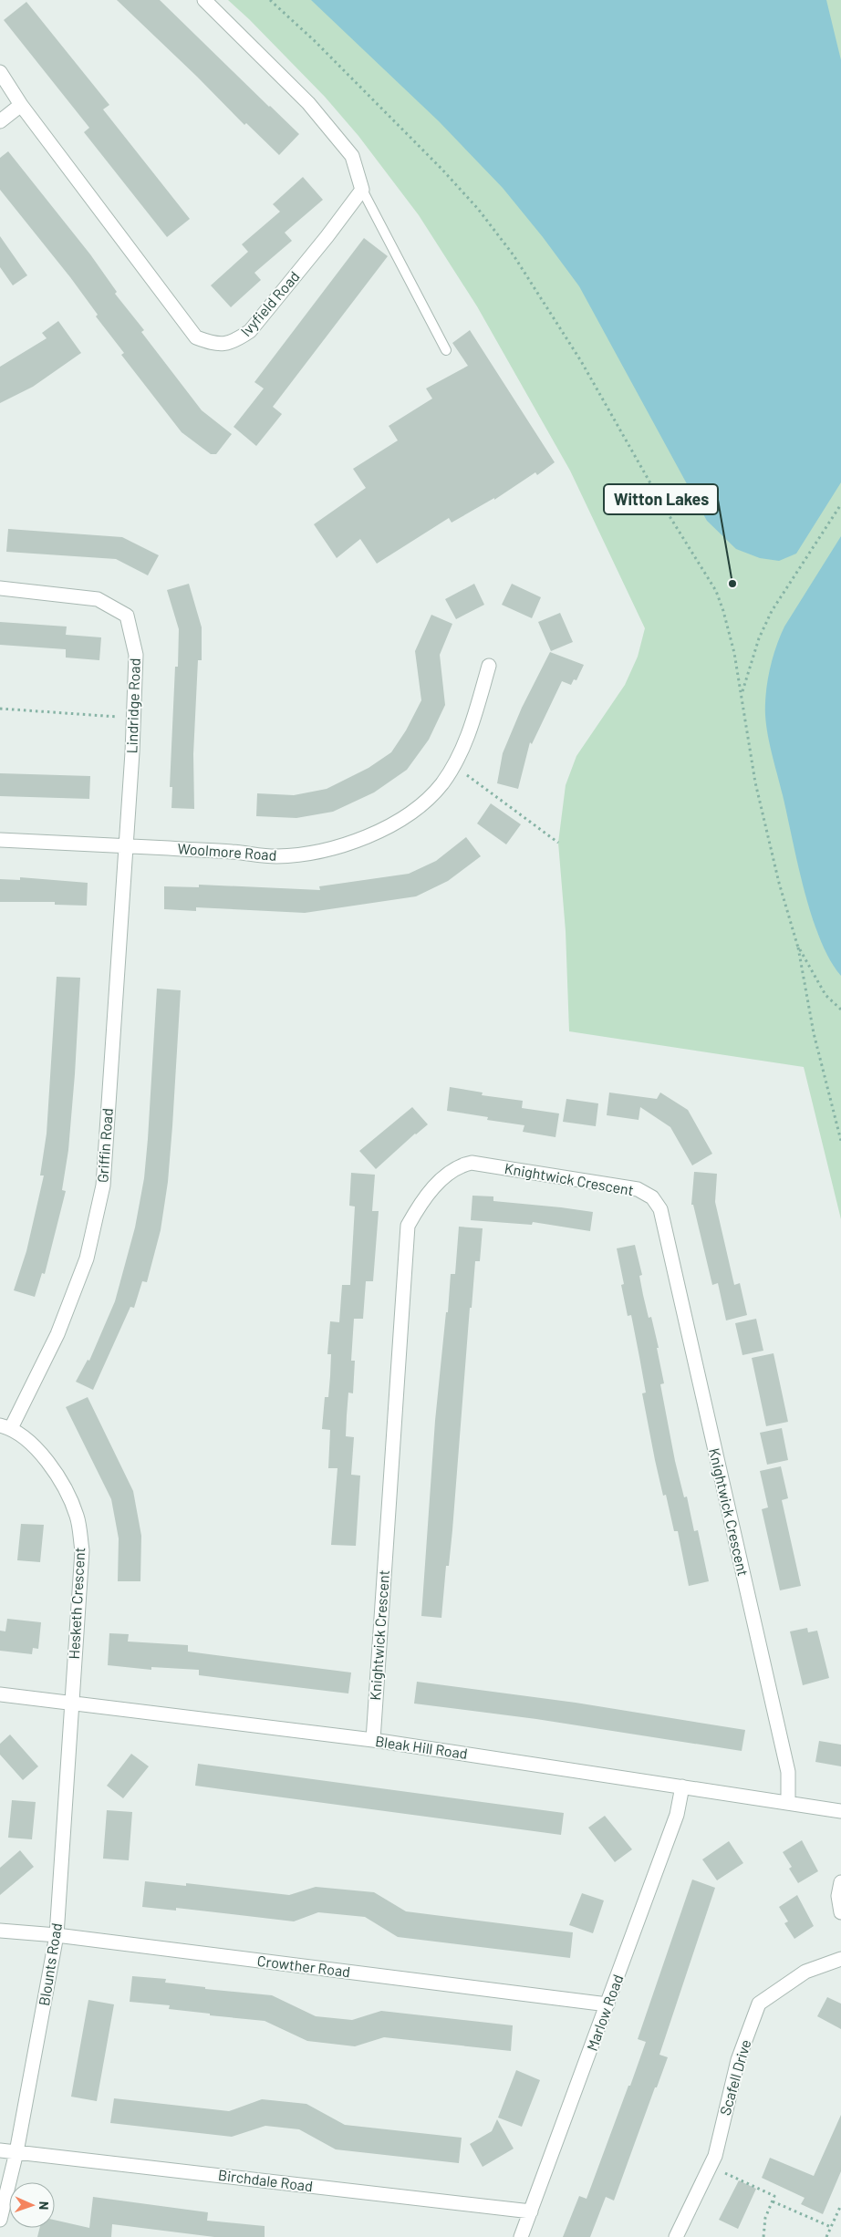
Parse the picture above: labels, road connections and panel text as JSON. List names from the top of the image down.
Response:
{
  "streets": {
    "street": [
      "Ivyfield Road",
      "Lindridge Road",
      "Woolmore Road",
      "Griffin Road",
      "Knightwick Crescent",
      "Hesketh Crescent",
      "Bleak Hill Road",
      "Blounts Road",
      "Crowther Road",
      "Marlow Road",
      "Scafell Drive",
      "Birchdale Road"
    ]
  },
  "crossings": [
    ["Lindridge Road", "Woolmore Road"],
    ["Lindridge Road", "Griffin Road"],
    ["Woolmore Road", "Griffin Road"],
    ["Griffin Road", "Hesketh Crescent"],
    ["Knightwick Crescent", "Bleak Hill Road"],
    ["Hesketh Crescent", "Bleak Hill Road"],
    ["Hesketh Crescent", "Blounts Road"],
    ["Bleak Hill Road", "Blounts Road"],
    ["Bleak Hill Road", "Marlow Road"],
    ["Blounts Road", "Crowther Road"],
    ["Blounts Road", "Birchdale Road"],
    ["Crowther Road", "Marlow Road"],
    ["Marlow Road", "Birchdale Road"]
  ],
  "places": ["Witton Lakes"],
  "north": "right"
}
